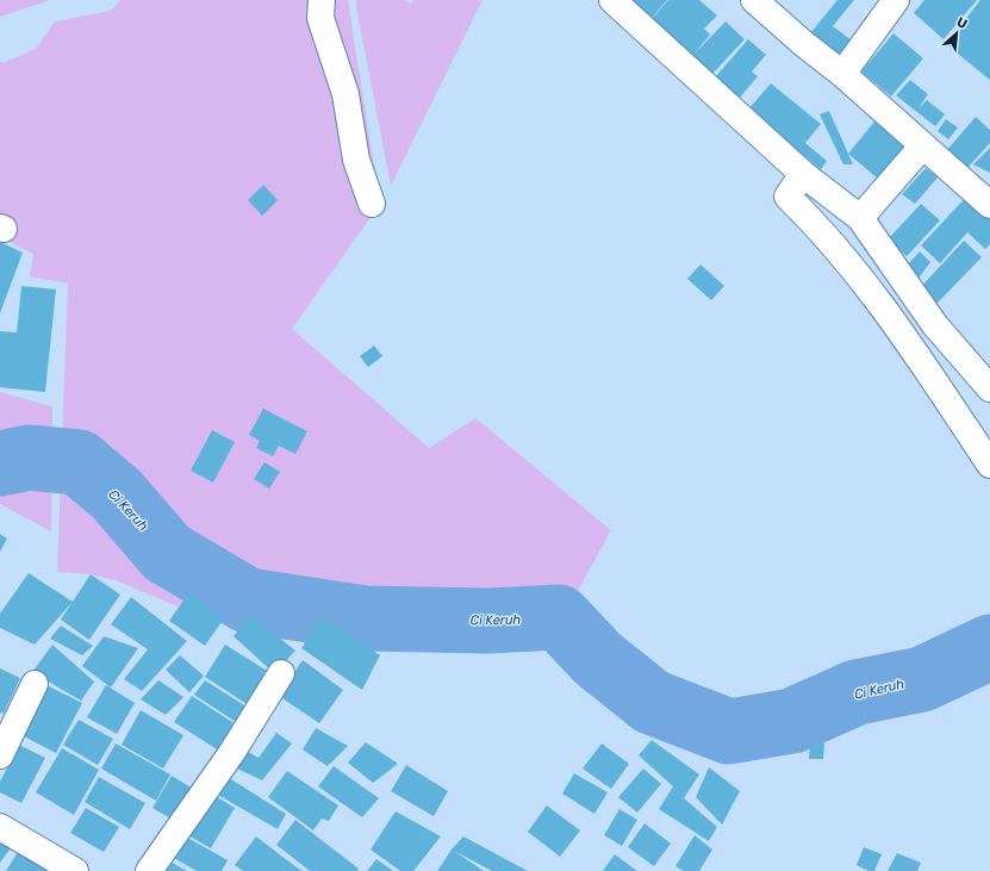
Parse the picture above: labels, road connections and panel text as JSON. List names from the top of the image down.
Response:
{
  "water": ["Ci Keruh"],
  "north": "top right"
}
